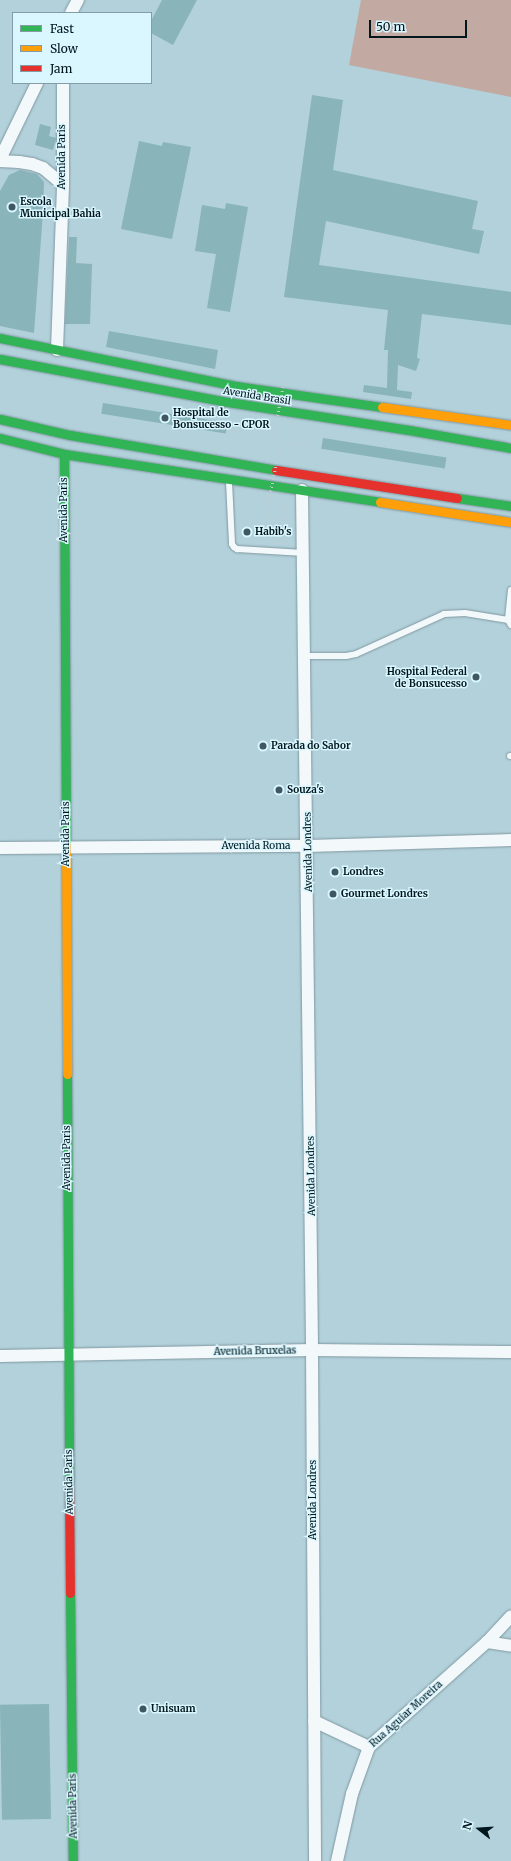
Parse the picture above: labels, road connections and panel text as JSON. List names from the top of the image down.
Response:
{
  "streets": {
    "main road": ["Avenida Paris", "Avenida Brasil"],
    "street": [
      "Avenida Roma",
      "Avenida Londres",
      "Avenida Bruxelas",
      "Rua Aguiar Moreira"
    ]
  },
  "crossings": [
    ["Avenida Paris", "Avenida Brasil"],
    ["Avenida Paris", "Avenida Roma"],
    ["Avenida Paris", "Avenida Bruxelas"],
    ["Avenida Roma", "Avenida Londres"],
    ["Avenida Londres", "Avenida Bruxelas"]
  ],
  "places": [
    "Escola Municipal Bahia",
    "Hospital de Bonsucesso - CPOR",
    "Habib's",
    "Hospital Federal de Bonsucesso",
    "Parada do Sabor",
    "Souza's",
    "Londres",
    "Gourmet Londres",
    "Unisuam"
  ],
  "legend": ["Fast", "Slow", "Jam"],
  "scale_bar": "50 m",
  "north": "left"
}
